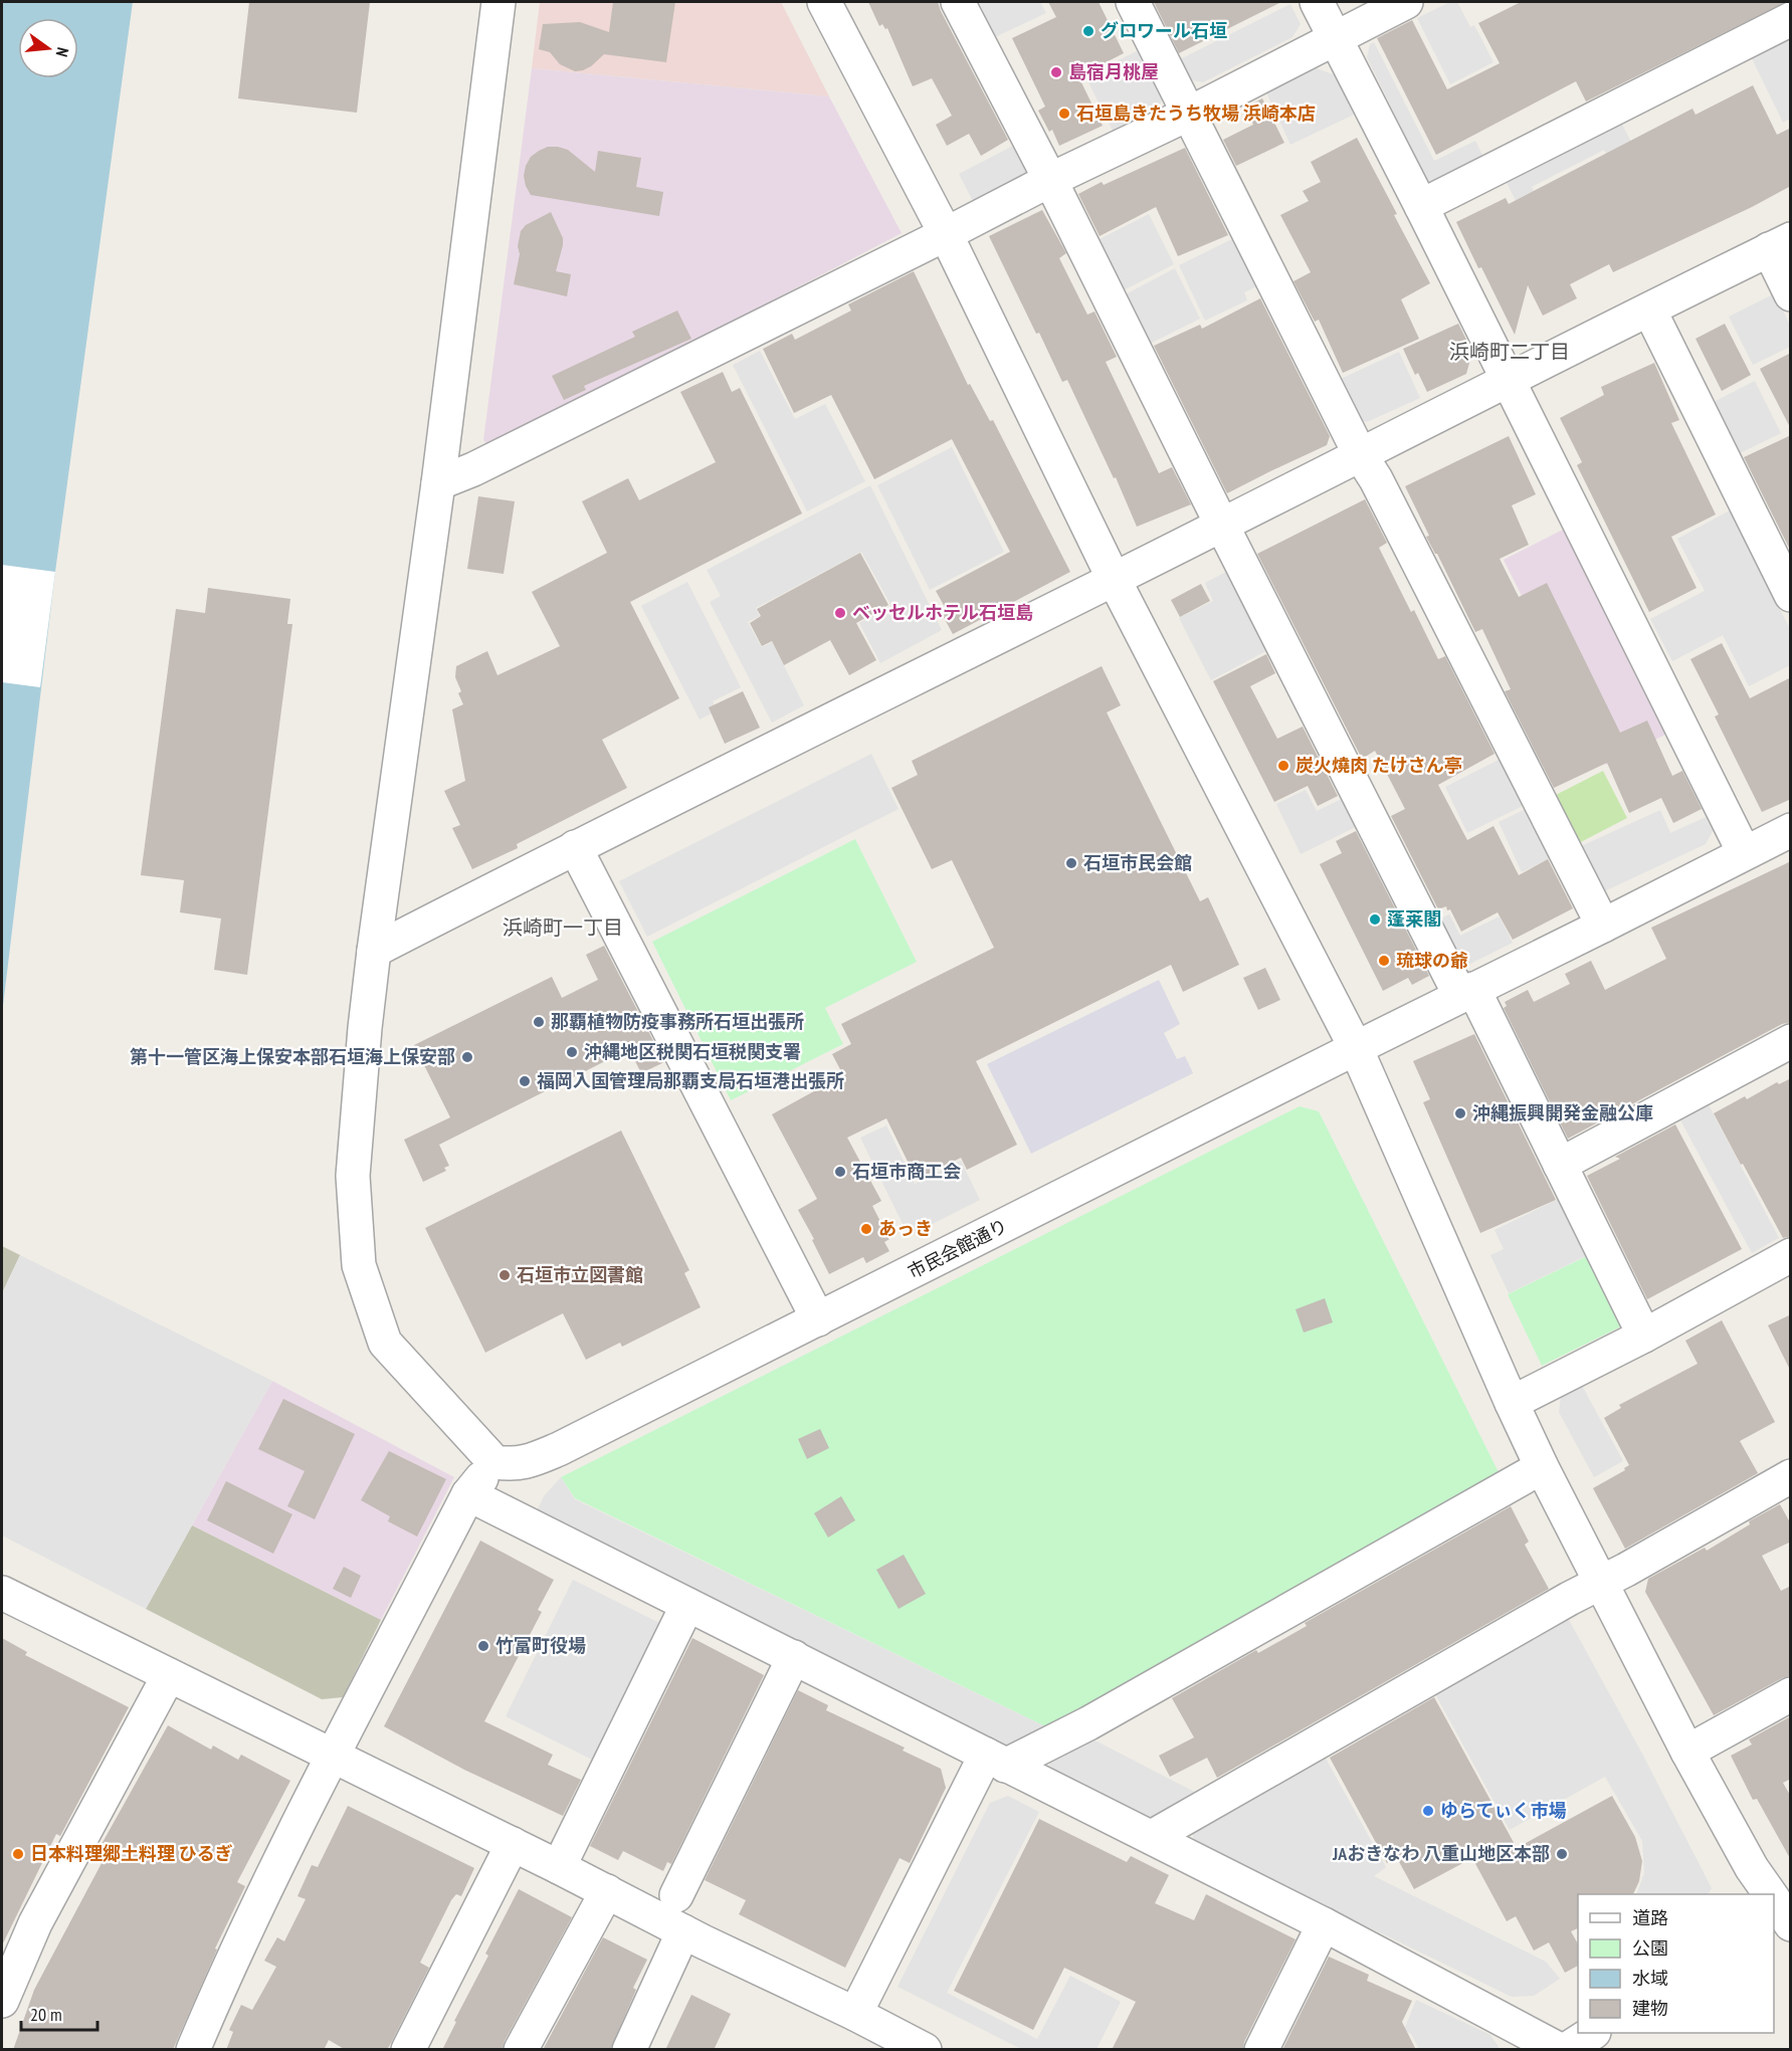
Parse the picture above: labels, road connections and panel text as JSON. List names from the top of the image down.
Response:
{
  "streets": {
    "street": ["市民会館通り"]
  },
  "districts": ["浜崎町二丁目", "浜崎町一丁目"],
  "places": [
    "グロワール石垣",
    "島宿月桃屋",
    "石垣島きたうち牧場 浜崎本店",
    "ベッセルホテル石垣島",
    "炭火燒肉 たけさん亭",
    "石垣市民会館",
    "蓬莱閣",
    "琉球の爺",
    "那覇植物防疫事務所石垣出張所",
    "沖縄地区税関石垣税関支署",
    "第十一管区海上保安本部石垣海上保安部",
    "福岡入国管理局那覇支局石垣港出張所",
    "沖縄振興開発金融公庫",
    "石垣市商工会",
    "あっき",
    "石垣市立図書館",
    "竹富町役場",
    "ゆらてぃく市場",
    "日本料理郷土料理 ひるぎ",
    "JAおきなわ 八重山地区本部"
  ],
  "legend": [
    "道路",
    "公園",
    "水域",
    "建物"
  ],
  "scale_bar": "20 m",
  "north": "right"
}
